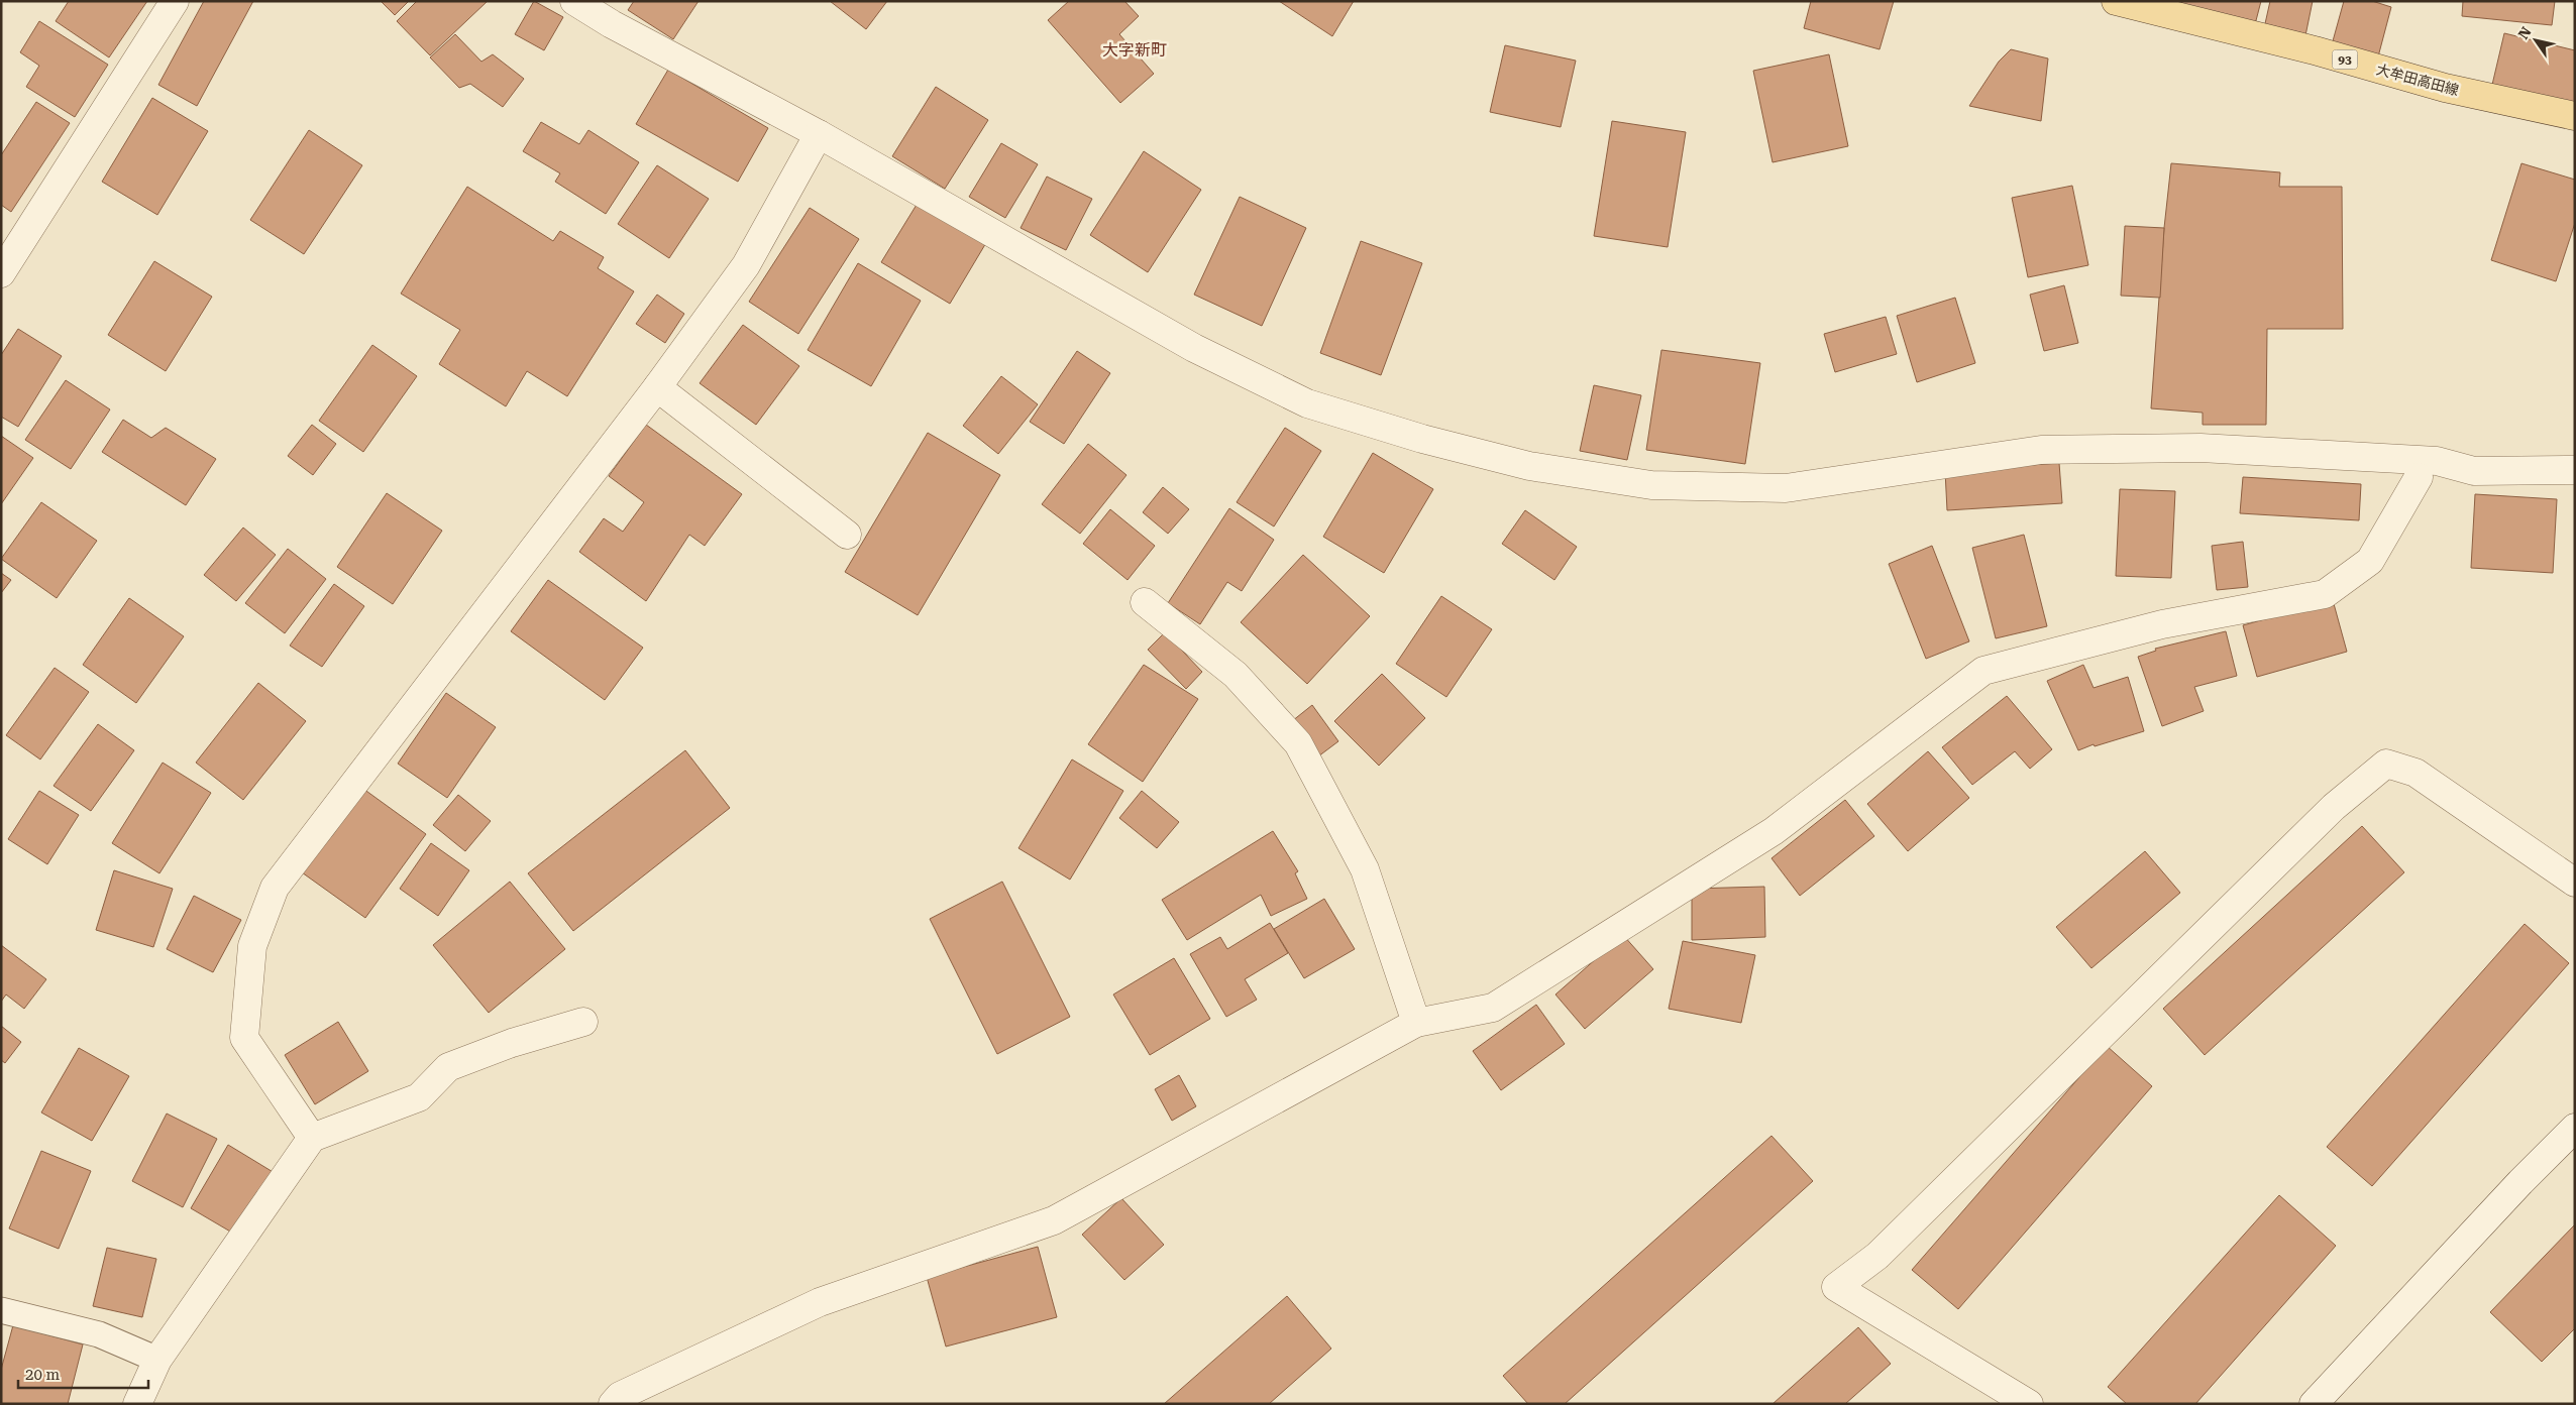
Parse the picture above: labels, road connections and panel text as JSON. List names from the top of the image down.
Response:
{
  "streets": {
    "main road": ["93", "大牟田高田線"]
  },
  "districts": ["大字新町"],
  "scale_bar": "20 m",
  "north": "top left"
}
